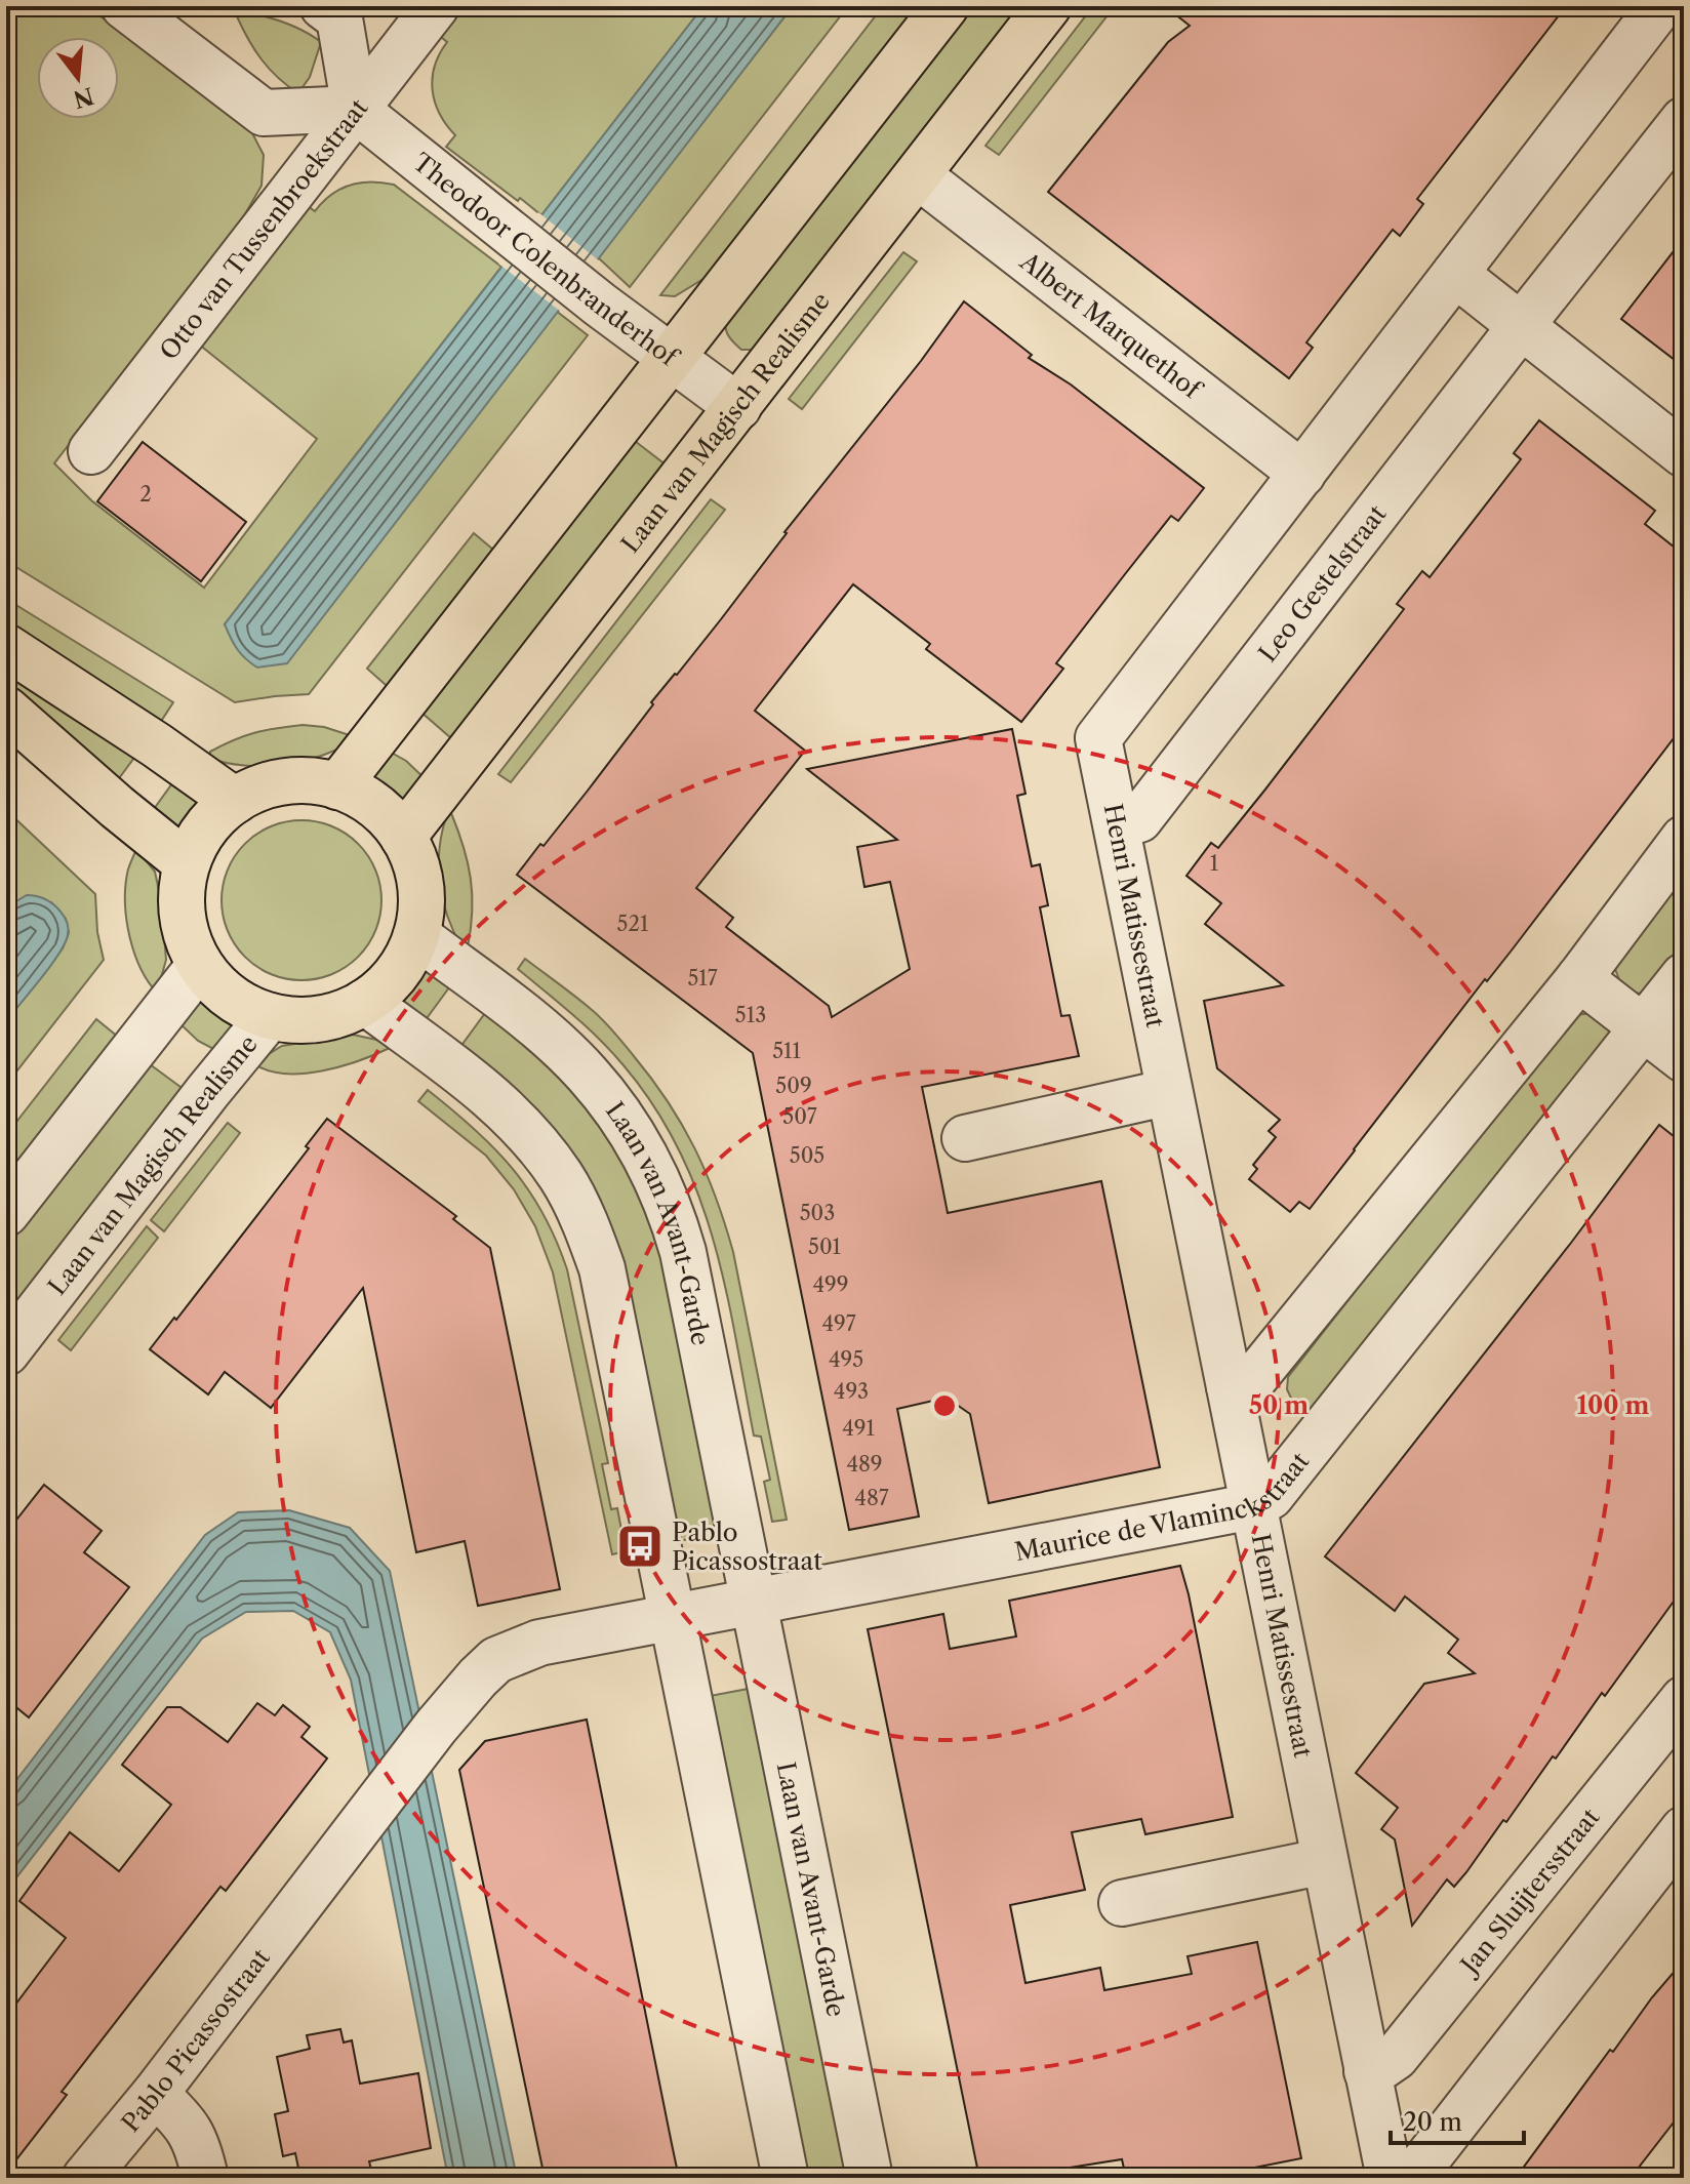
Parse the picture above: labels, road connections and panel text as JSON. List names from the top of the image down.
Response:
{
  "streets": {
    "main road": ["Laan van Magisch Realisme"],
    "street": [
      "Otto van Tussenbroekstraat",
      "Theodoor Colenbranderhof",
      "Albert Marquethof",
      "Leo Gestelstraat",
      "Henri Matissestraat",
      "Laan van Avant-Garde",
      "Maurice de Vlaminckstraat",
      "Jan Sluijtersstraat",
      "Pablo Picassostraat"
    ]
  },
  "crossings": [
    ["Otto van Tussenbroekstraat", "Theodoor Colenbranderhof"],
    ["Theodoor Colenbranderhof", "Laan van Magisch Realisme"],
    ["Albert Marquethof", "Laan van Magisch Realisme"],
    ["Albert Marquethof", "Henri Matissestraat"],
    ["Laan van Magisch Realisme", "Laan van Avant-Garde"],
    ["Leo Gestelstraat", "Henri Matissestraat"],
    ["Henri Matissestraat", "Maurice de Vlaminckstraat"],
    ["Henri Matissestraat", "Jan Sluijtersstraat"],
    ["Laan van Avant-Garde", "Maurice de Vlaminckstraat"]
  ],
  "places": {
    "bus stop": ["Pablo Picassostraat"]
  },
  "house_numbers": [
    "2",
    "1",
    "521",
    "517",
    "513",
    "511",
    "509",
    "507",
    "505",
    "503",
    "501",
    "499",
    "497",
    "495",
    "493",
    "491",
    "489",
    "487"
  ],
  "scale_bar": "20 m",
  "north": "bottom",
  "rings": ["50 m", "100 m"]
}
